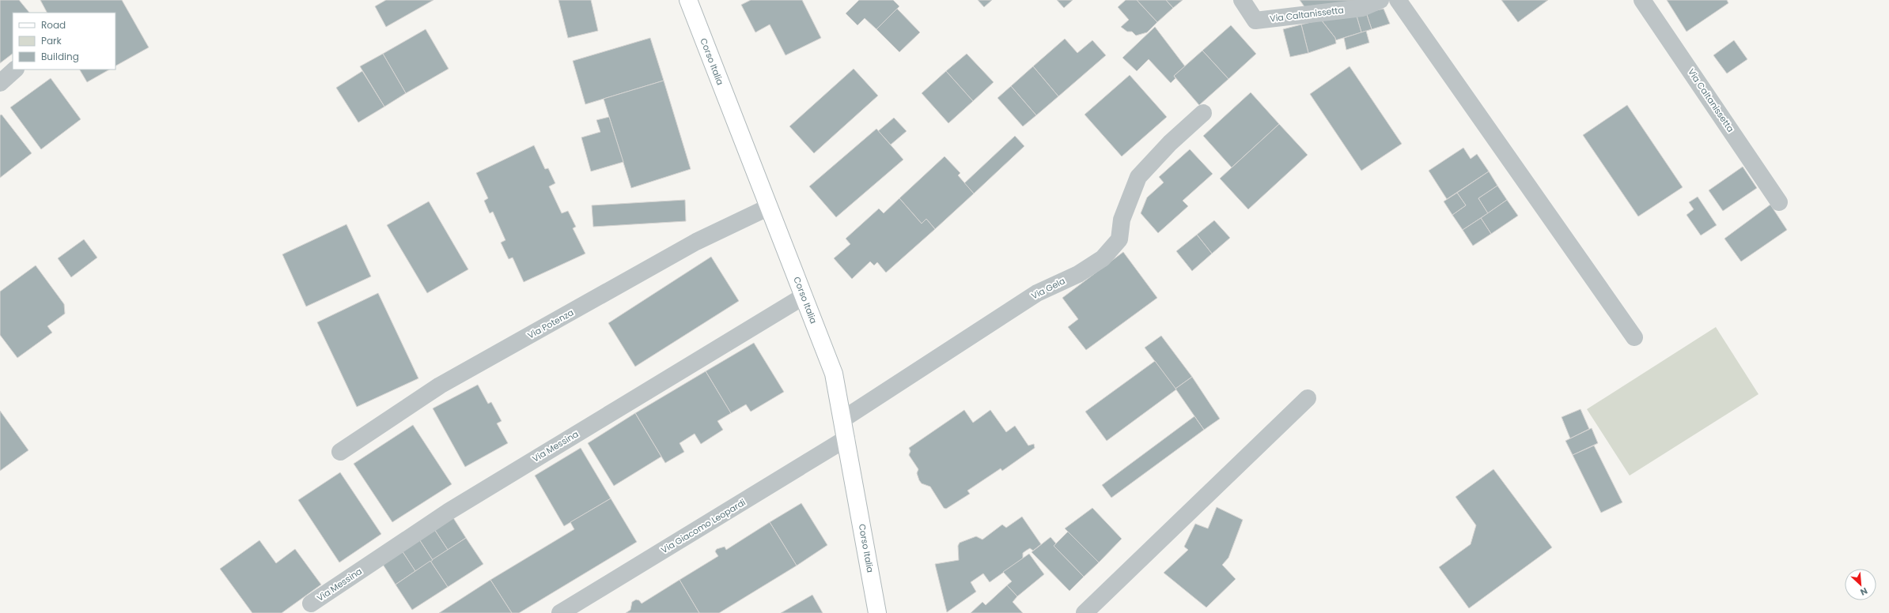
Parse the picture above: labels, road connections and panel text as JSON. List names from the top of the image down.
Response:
{
  "streets": {
    "street": [
      "Via Caltanissetta",
      "Corso Italia",
      "Via Gela",
      "Via Potenza",
      "Via Messina",
      "Via Giacomo Leopardi"
    ]
  },
  "crossings": [
    ["Corso Italia", "Via Gela"],
    ["Corso Italia", "Via Potenza"],
    ["Corso Italia", "Via Messina"],
    ["Corso Italia", "Via Giacomo Leopardi"]
  ],
  "legend": ["Road", "Park", "Building"],
  "north": "bottom right"
}
